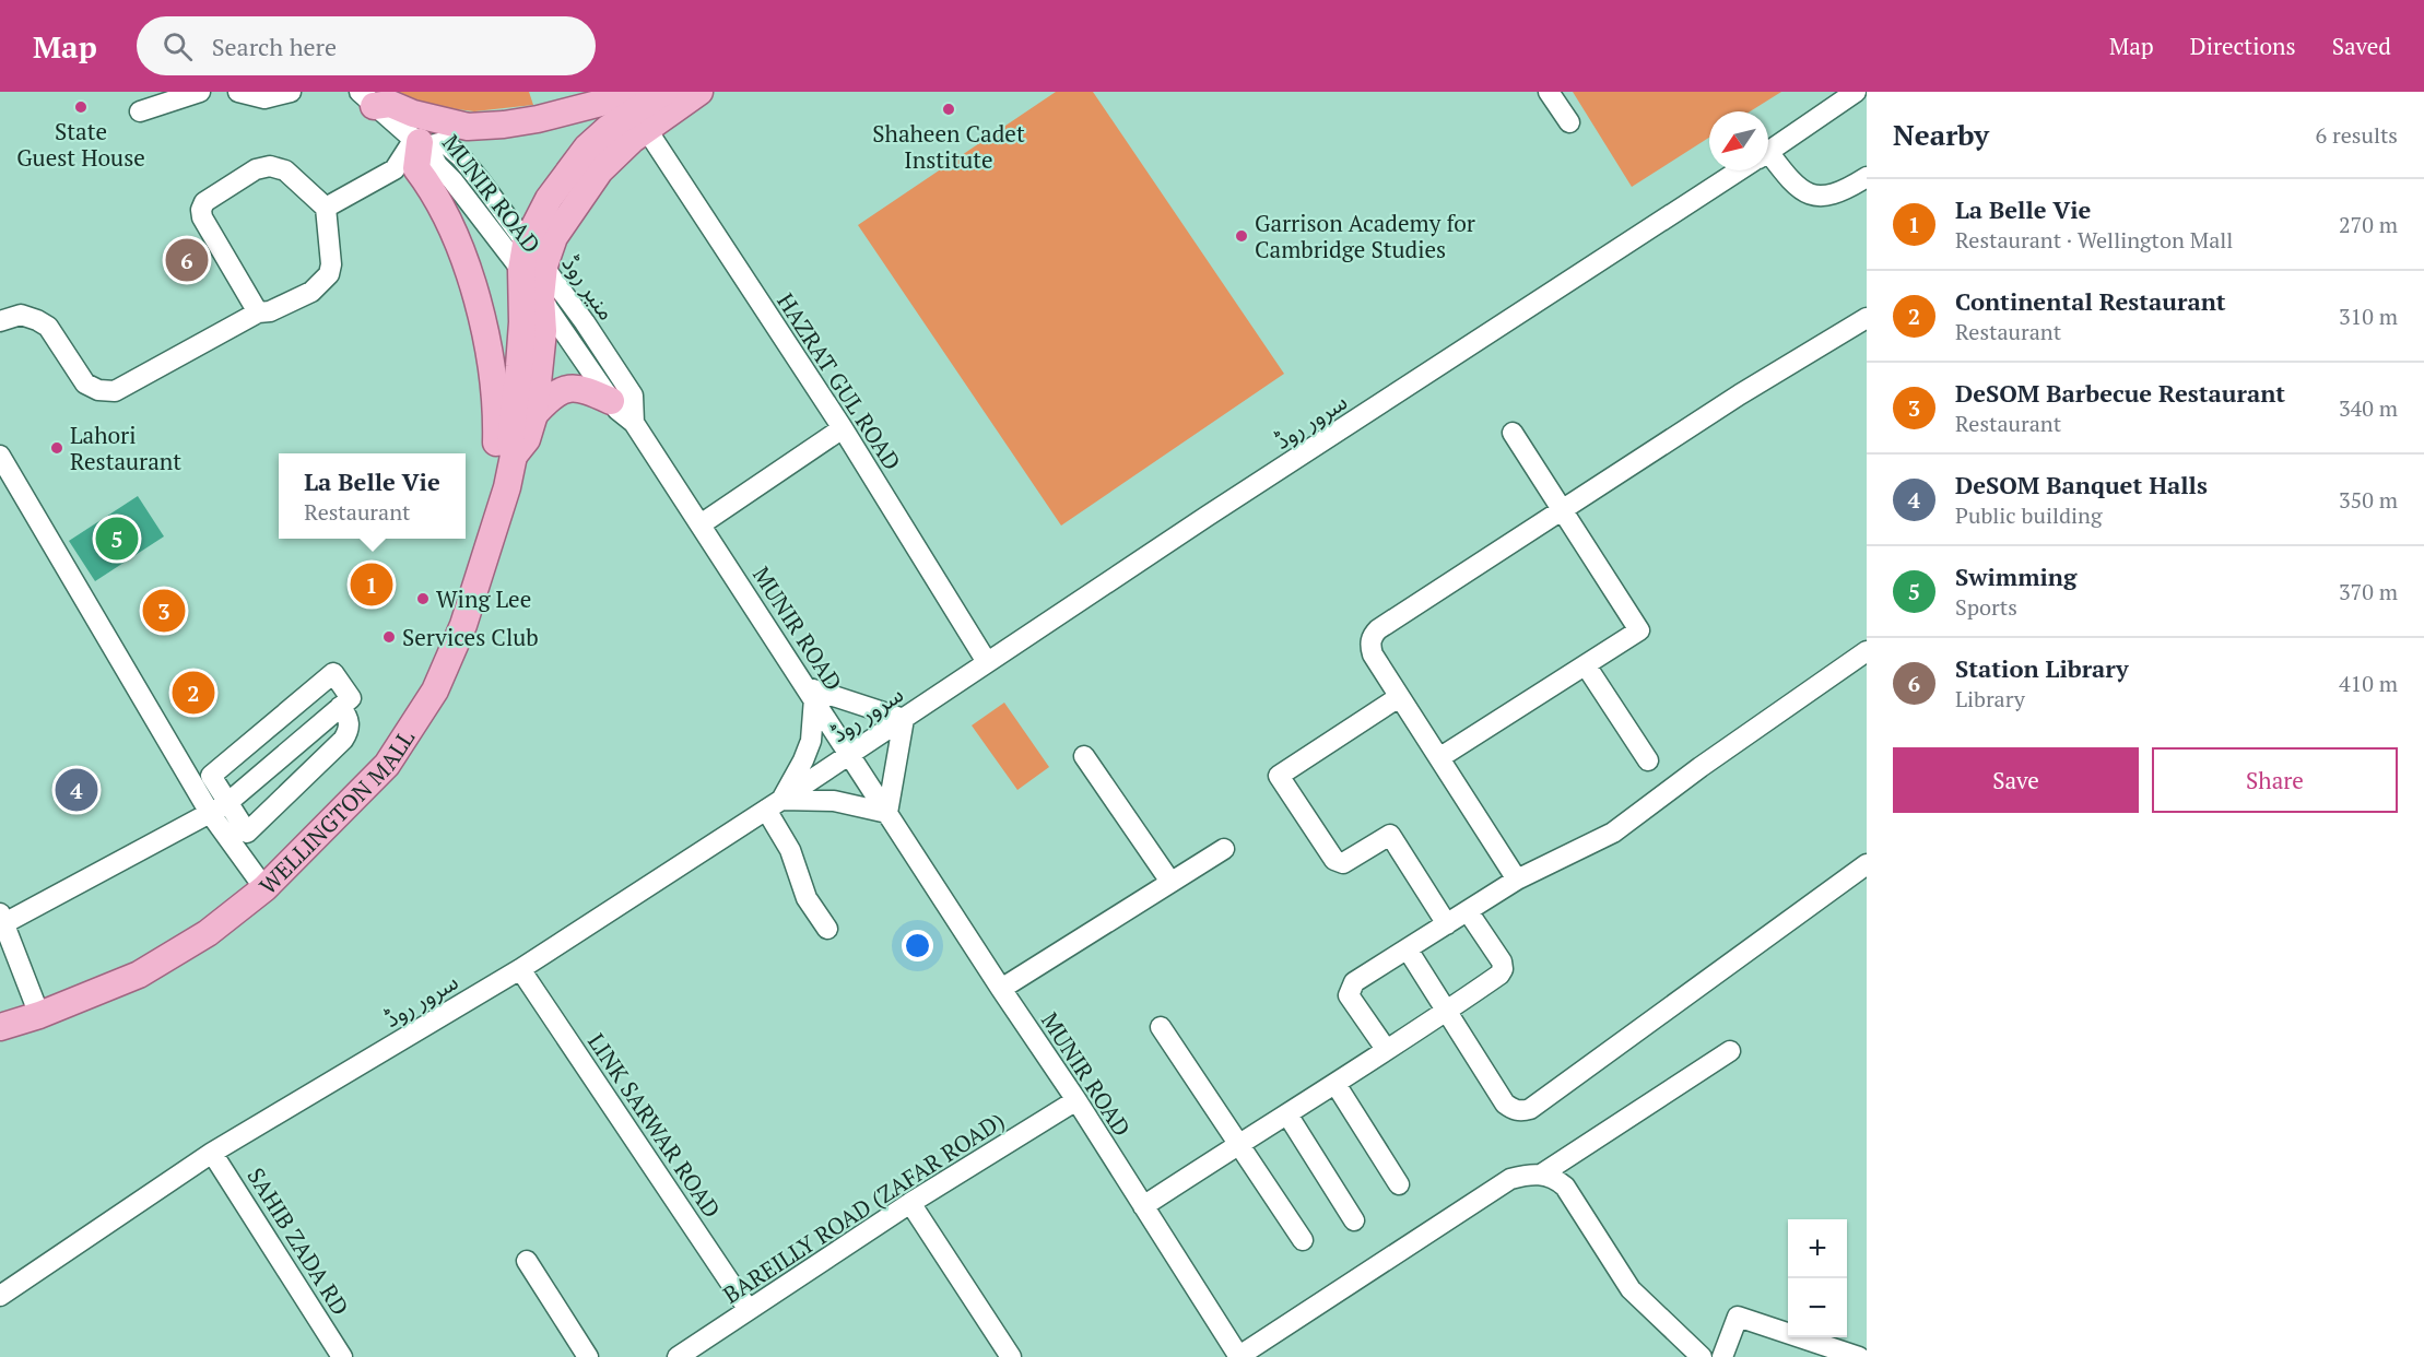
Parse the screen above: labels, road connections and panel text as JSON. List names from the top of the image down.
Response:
{
  "streets": {
    "main road": ["WELLINGTON MALL"],
    "street": [
      "MUNIR ROAD",
      "منیر روڈ",
      "HAZRAT GUL ROAD",
      "سرور روڈ",
      "LINK SARWAR ROAD",
      "BAREILLY ROAD (ZAFAR ROAD)",
      "SAHIB ZADA RD"
    ]
  },
  "crossings": [
    ["MUNIR ROAD", "منیر روڈ"],
    ["MUNIR ROAD", "سرور روڈ"],
    ["MUNIR ROAD", "WELLINGTON MALL"],
    ["MUNIR ROAD", "BAREILLY ROAD (ZAFAR ROAD)"],
    ["منیر روڈ", "WELLINGTON MALL"],
    ["HAZRAT GUL ROAD", "سرور روڈ"],
    ["سرور روڈ", "LINK SARWAR ROAD"],
    ["سرور روڈ", "SAHIB ZADA RD"],
    ["LINK SARWAR ROAD", "BAREILLY ROAD (ZAFAR ROAD)"]
  ],
  "places": [
    "State Guest House",
    "Shaheen Cadet Institute",
    "Garrison Academy for Cambridge Studies",
    "Lahori Restaurant",
    "Wing Lee",
    "Services Club"
  ],
  "north": "bottom left",
  "page": {
    "header": "Map",
    "search": "Search here",
    "nav": ["Map", "Directions", "Saved"],
    "heading": ["Nearby", "6 results"],
    "list": [
      {
        "mark": "1",
        "name": "La Belle Vie",
        "note": "Restaurant · Wellington Mall",
        "value": "270 m"
      },
      {
        "mark": "2",
        "name": "Continental Restaurant",
        "note": "Restaurant",
        "value": "310 m"
      },
      {
        "mark": "3",
        "name": "DeSOM Barbecue Restaurant",
        "note": "Restaurant",
        "value": "340 m"
      },
      {
        "mark": "4",
        "name": "DeSOM Banquet Halls",
        "note": "Public building",
        "value": "350 m"
      },
      {
        "mark": "5",
        "name": "Swimming",
        "note": "Sports",
        "value": "370 m"
      },
      {
        "mark": "6",
        "name": "Station Library",
        "note": "Library",
        "value": "410 m"
      }
    ],
    "pins": [
      "6",
      "5",
      "1",
      "3",
      "2",
      "4"
    ],
    "popup": ["La Belle Vie", "Restaurant"],
    "buttons": ["Save", "Share"],
    "map_buttons": ["+", "−"]
  }
}
